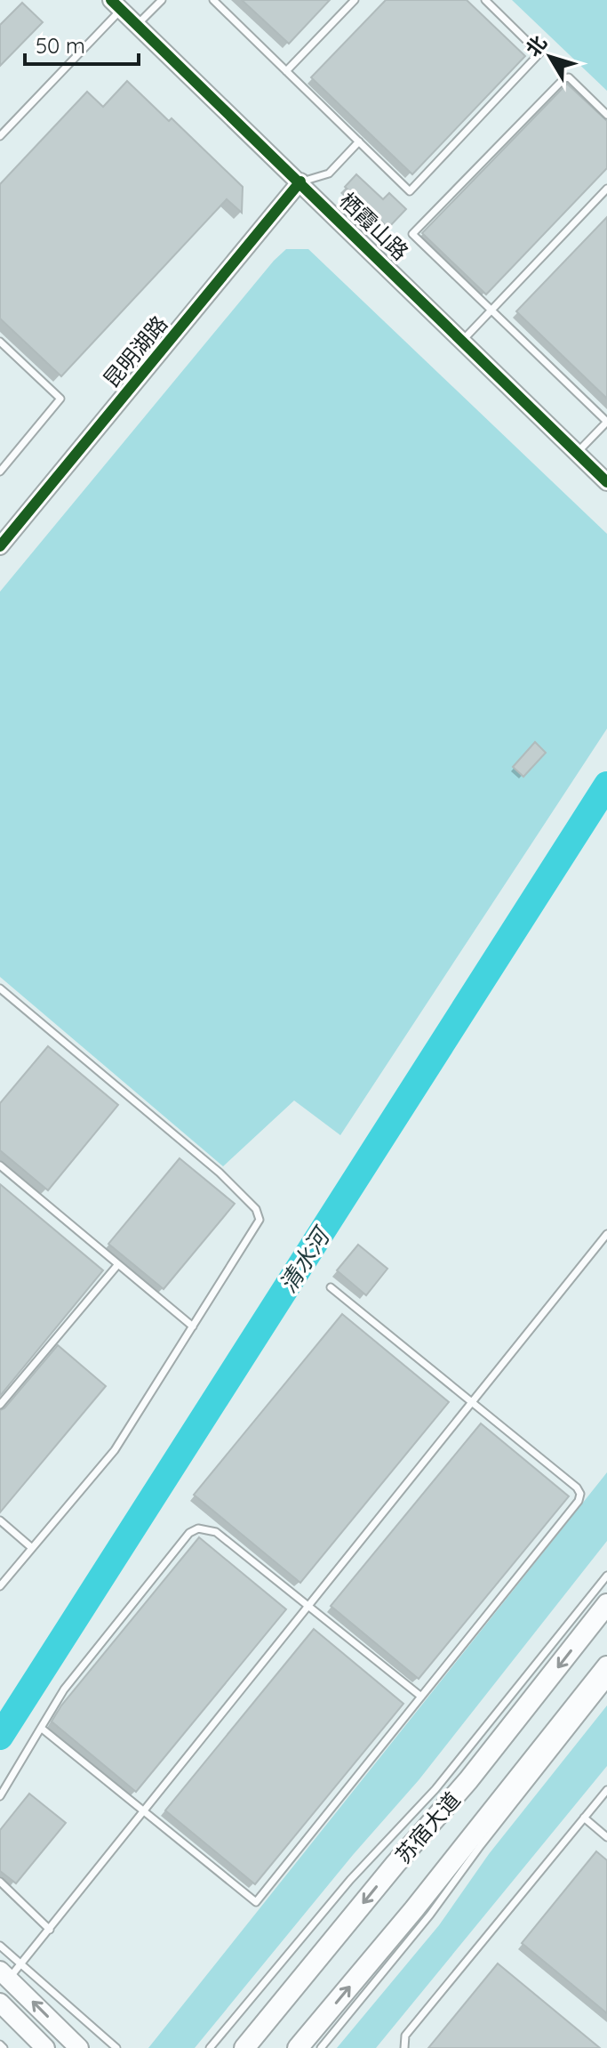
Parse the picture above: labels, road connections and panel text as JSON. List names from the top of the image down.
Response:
{
  "streets": {
    "main road": ["苏宿大道"],
    "street": ["栖霞山路", "昆明湖路"]
  },
  "crossings": [
    ["栖霞山路", "昆明湖路"]
  ],
  "water": ["清水河"],
  "scale_bar": "50 m",
  "north": "top left"
}
